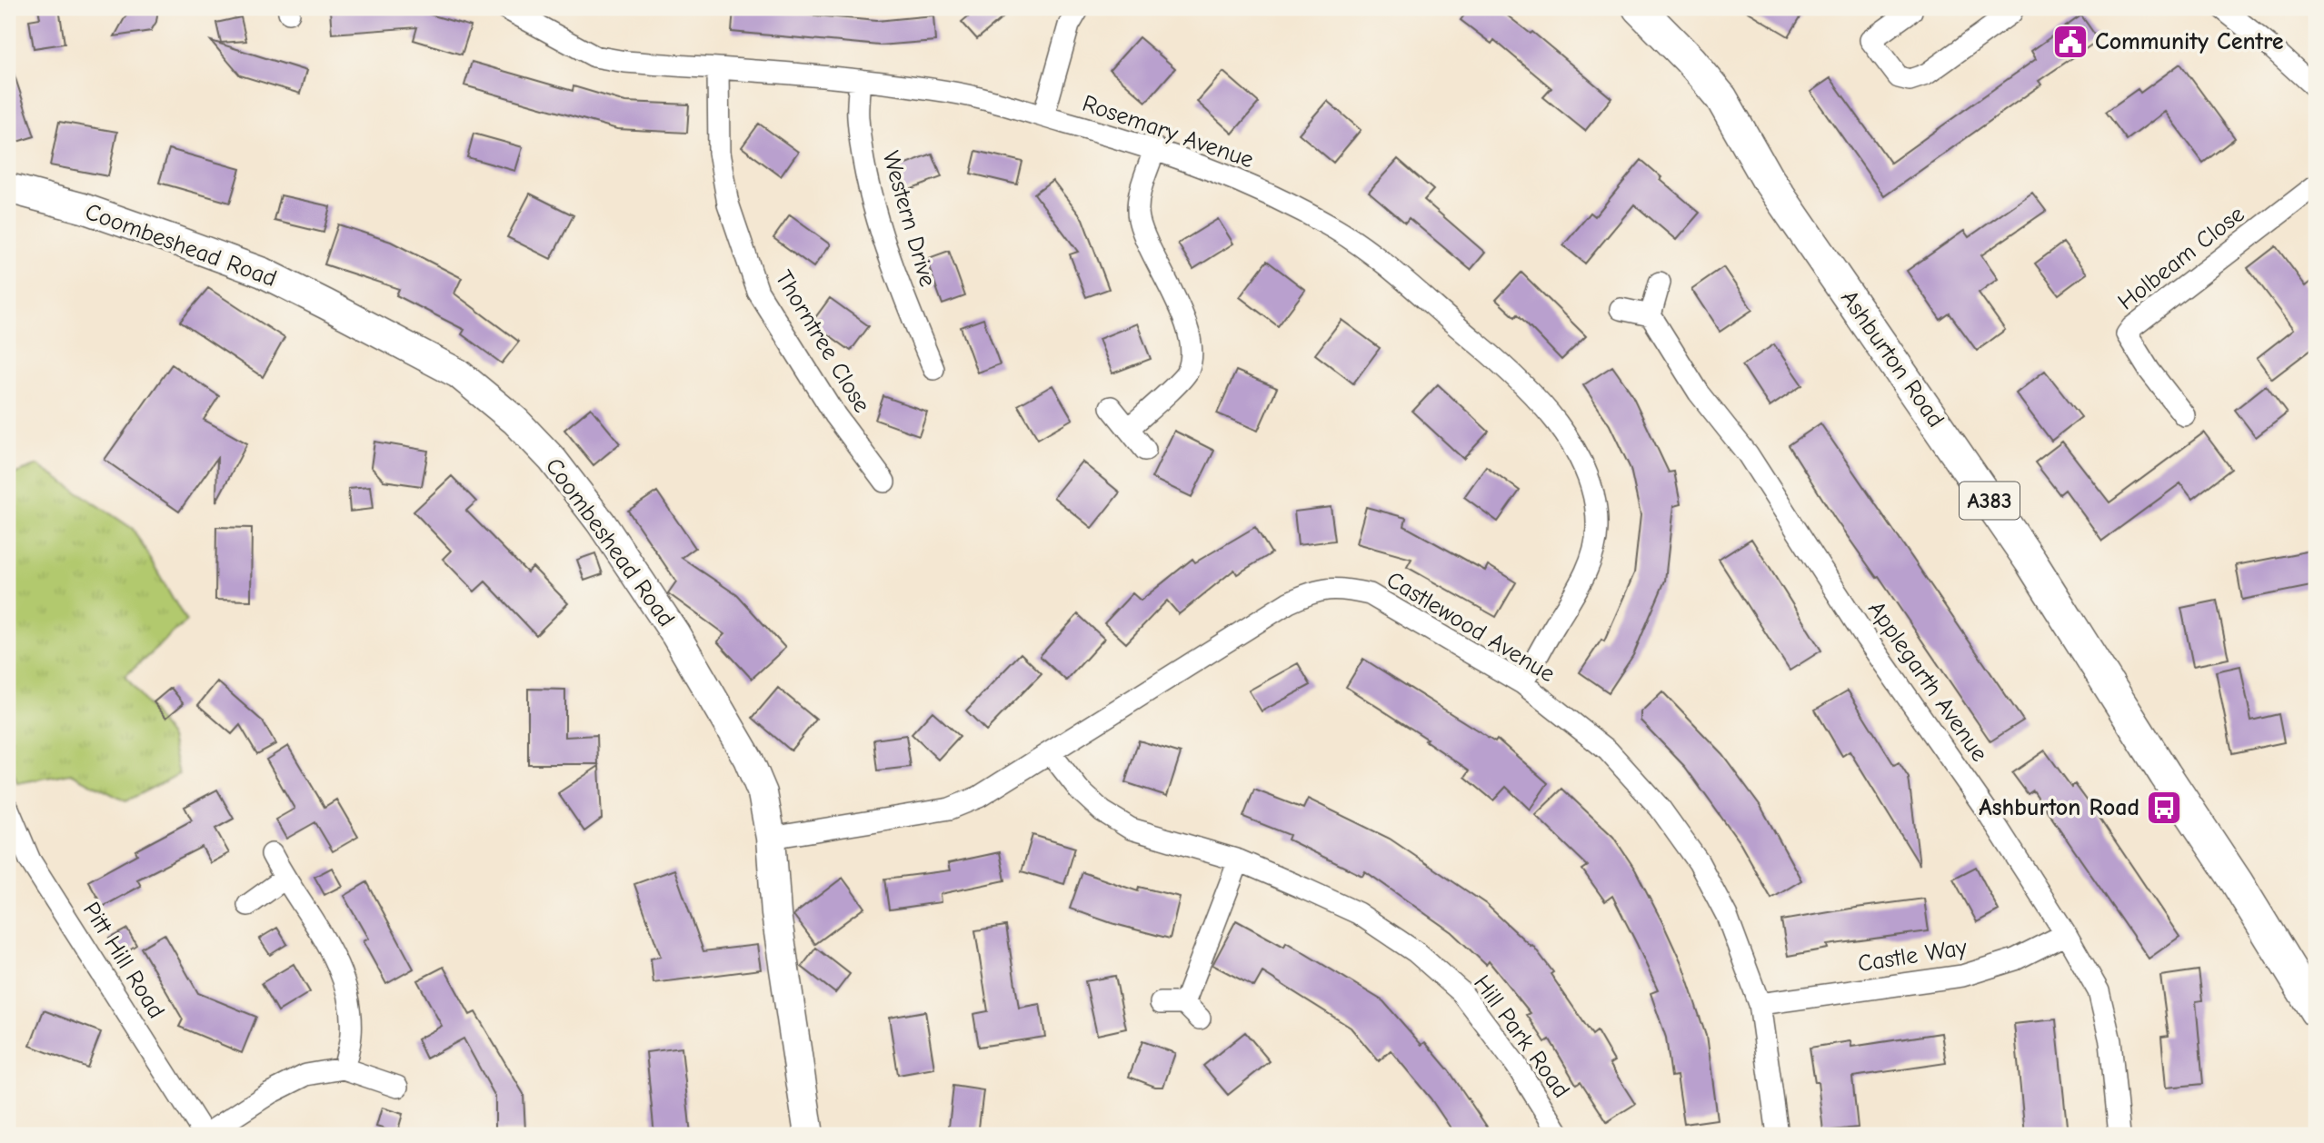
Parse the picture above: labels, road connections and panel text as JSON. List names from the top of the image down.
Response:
{
  "streets": {
    "main road": ["Ashburton Road", "A383"],
    "street": [
      "Rosemary Avenue",
      "Western Drive",
      "Coombeshead Road",
      "Holbeam Close",
      "Thorntree Close",
      "Castlewood Avenue",
      "Applegarth Avenue",
      "Castle Way",
      "Pitt Hill Road",
      "Hill Park Road"
    ]
  },
  "crossings": [
    ["Rosemary Avenue", "Western Drive"],
    ["Rosemary Avenue", "Thorntree Close"],
    ["Rosemary Avenue", "Castlewood Avenue"],
    ["Coombeshead Road", "Castlewood Avenue"],
    ["Castlewood Avenue", "Castle Way"],
    ["Castlewood Avenue", "Hill Park Road"],
    ["Applegarth Avenue", "Castle Way"]
  ],
  "places": {
    "public building": ["Community Centre"],
    "bus stop": ["Ashburton Road"]
  }
}
